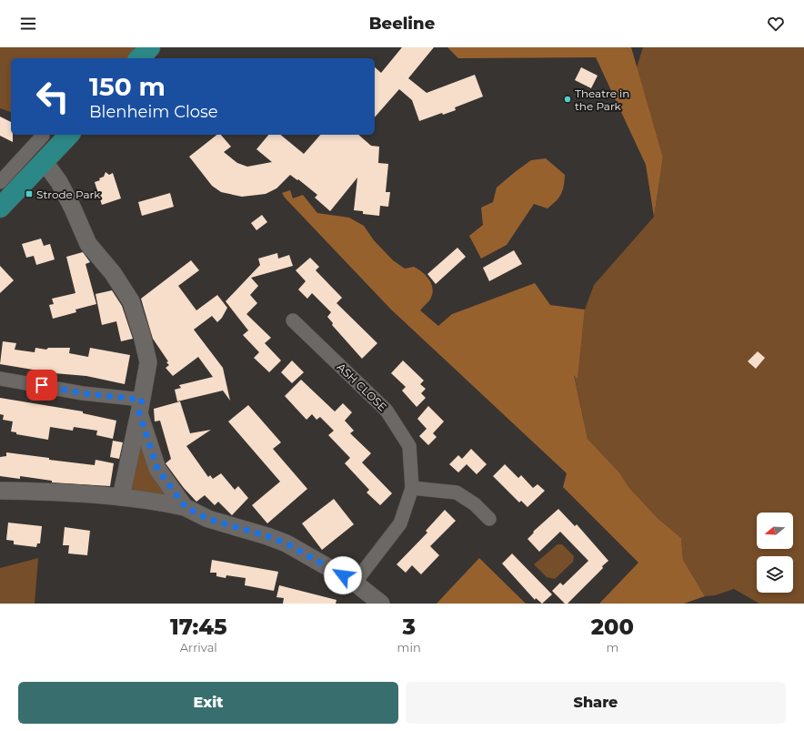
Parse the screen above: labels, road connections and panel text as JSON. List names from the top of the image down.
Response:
{
  "streets": {
    "street": ["ASH CLOSE"]
  },
  "places": {
    "other": ["Theatre in the Park"],
    "transit": ["Strode Park"]
  },
  "north": "left",
  "page": {
    "header": "Beeline",
    "turn": ["150 m", "Blenheim Close"],
    "eta": [
      "17:45",
      "Arrival",
      "3",
      "min",
      "200",
      "m"
    ],
    "buttons": ["Exit", "Share"]
  }
}
